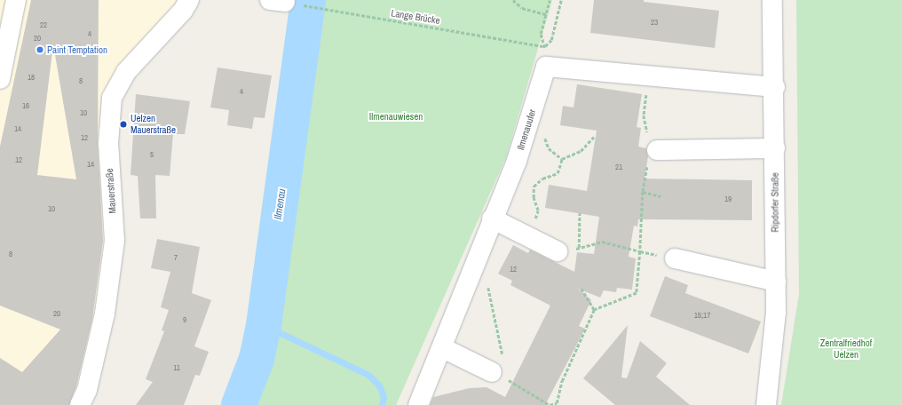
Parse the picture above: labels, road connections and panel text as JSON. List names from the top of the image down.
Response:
{
  "streets": {
    "street": ["Ilmenauufer", "Mauerstraße", "Ripdorfer Straße"],
    "path": ["Lange Brücke"]
  },
  "crossings": [
    ["Ilmenauufer", "Ripdorfer Straße"]
  ],
  "water": ["Ilmenau"],
  "parks": ["Ilmenauwiesen", "Zentralfriedhof Uelzen"],
  "places": ["Paint Temptation", "Uelzen Mauerstraße"],
  "house_numbers": [
    "23",
    "22",
    "4",
    "20",
    "18",
    "8",
    "4",
    "16",
    "10",
    "14",
    "12",
    "5",
    "12",
    "14",
    "21",
    "19",
    "10",
    "8",
    "7",
    "12",
    "20",
    "15;17",
    "9",
    "11"
  ]
}
